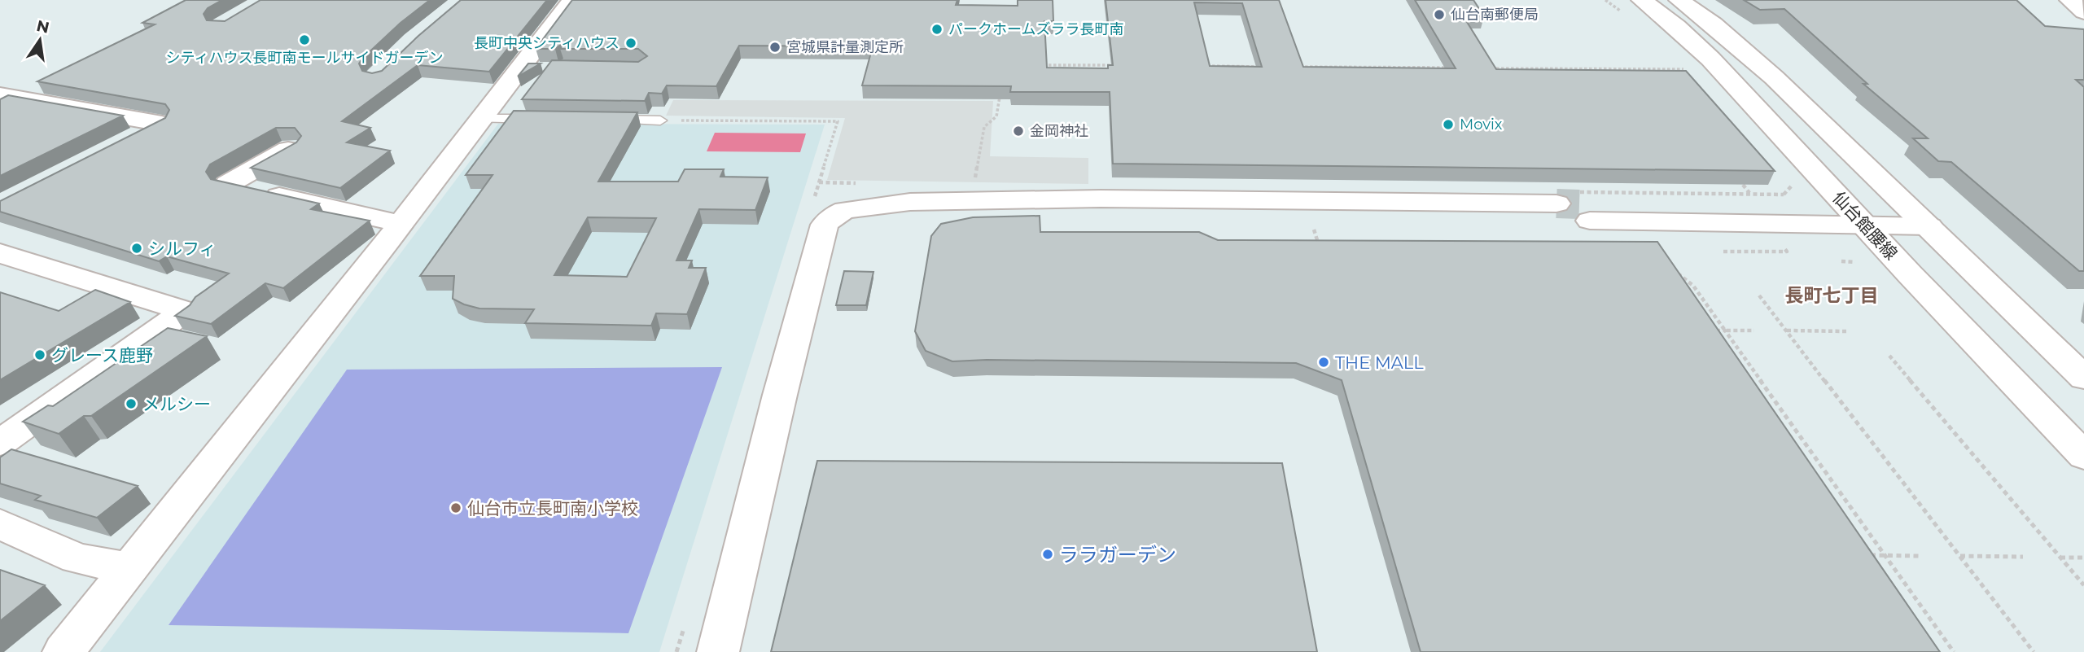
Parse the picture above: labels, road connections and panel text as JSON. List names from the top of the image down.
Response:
{
  "streets": {
    "street": ["仙台館腰線"]
  },
  "districts": ["長町七丁目"],
  "places": [
    "仙台南郵便局",
    "パークホームズララ長町南",
    "シティハウス長町南モールサイドガーデン",
    "長町中央シティハウス",
    "宮城県計量測定所",
    "Movix",
    "金岡神社",
    "シルフィ",
    "グレース鹿野",
    "THE MALL",
    "メルシー",
    "仙台市立長町南小学校",
    "ララガーデン"
  ],
  "north": "top"
}
